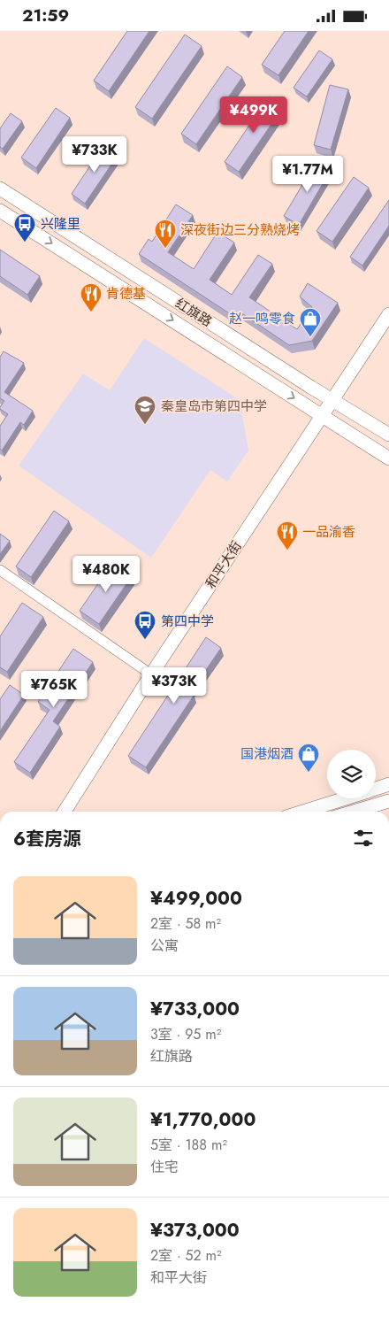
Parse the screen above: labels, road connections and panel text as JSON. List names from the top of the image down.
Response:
{
  "streets": {
    "main road": ["红旗路", "和平大街"]
  },
  "crossings": [
    ["红旗路", "和平大街"]
  ],
  "places": {
    "bus stop": ["兴隆里", "第四中学"],
    "restaurant": ["深夜街边三分熟烧烤", "肯德基", "一品渝香"],
    "shop": ["赵一鸣零食", "国港烟酒"],
    "school or university": ["秦皇岛市第四中学"]
  },
  "page": {
    "status": "21:59",
    "price": [
      "¥499K",
      "¥733K",
      "¥1.77M",
      "¥480K",
      "¥373K",
      "¥765K"
    ],
    "heading": "6套房源",
    "list": [
      {
        "name": "¥499,000",
        "note": "2室 · 58 m² · 公寓"
      },
      {
        "name": "¥733,000",
        "note": "3室 · 95 m² · 红旗路"
      },
      {
        "name": "¥1,770,000",
        "note": "5室 · 188 m² · 住宅"
      },
      {
        "name": "¥373,000",
        "note": "2室 · 52 m² · 和平大街"
      }
    ]
  }
}
